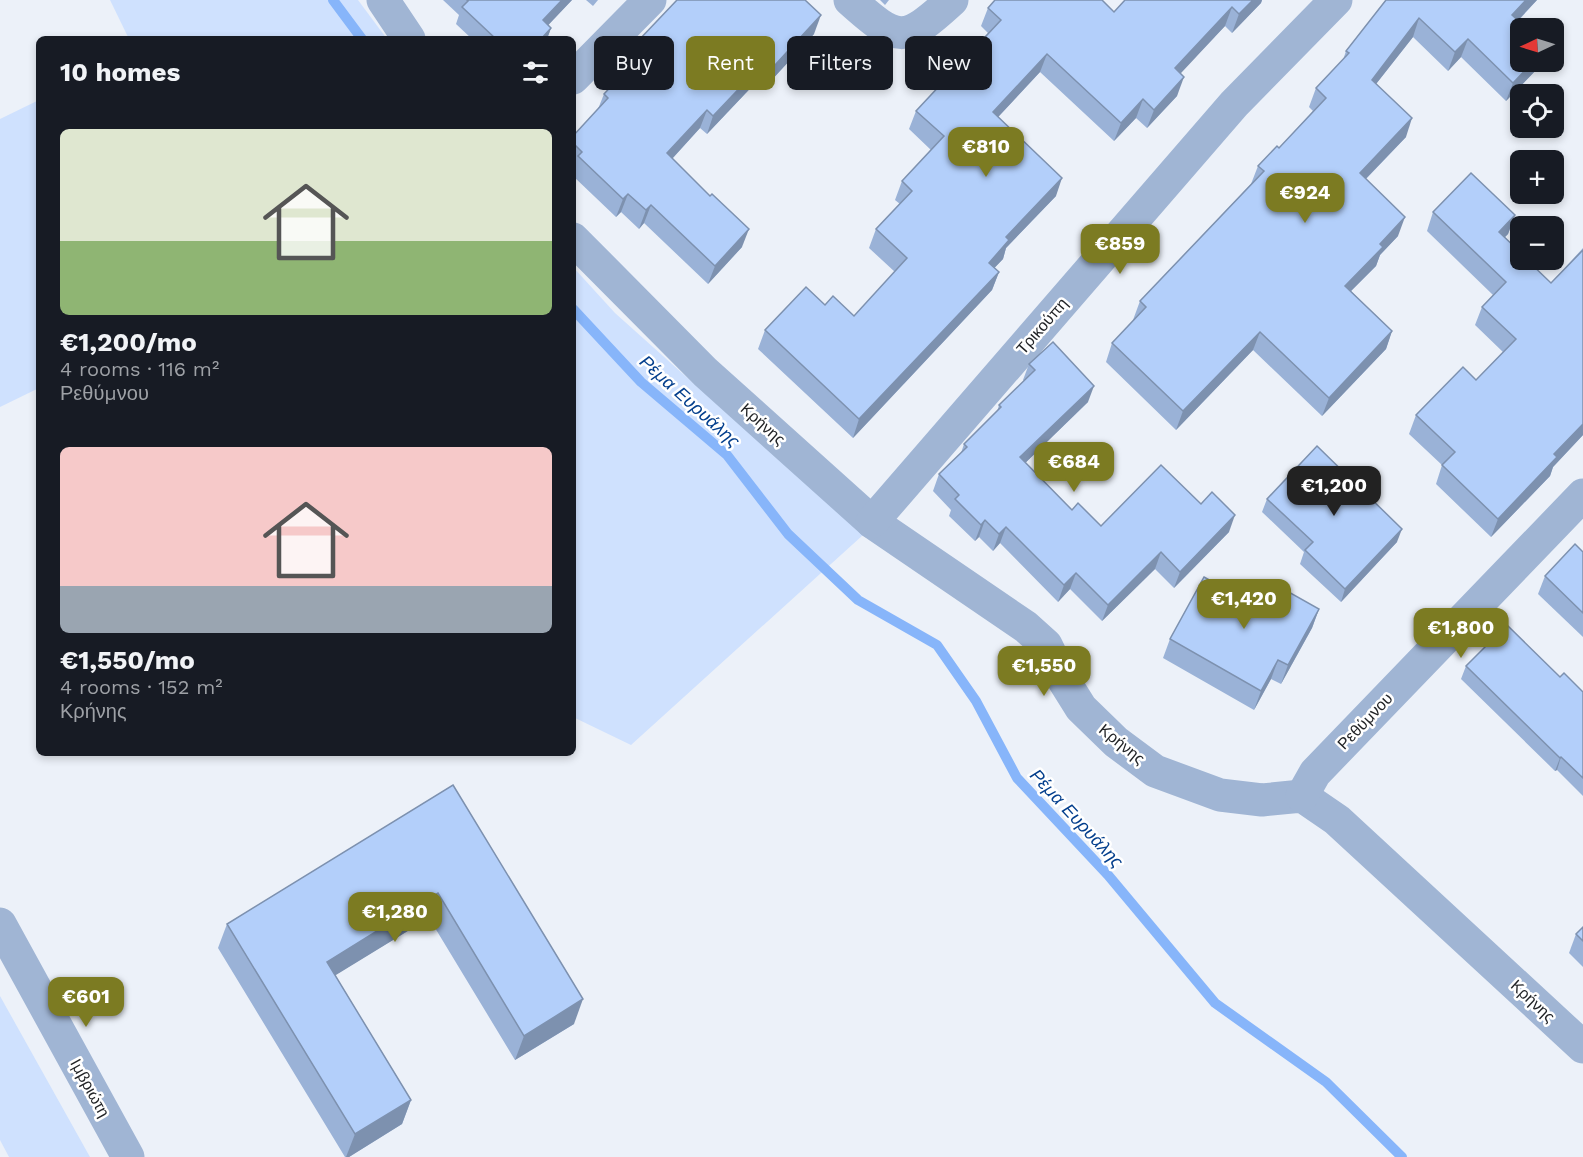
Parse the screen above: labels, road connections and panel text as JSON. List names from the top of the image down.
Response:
{
  "streets": {
    "street": [
      "Τρικούπη",
      "Κρήνης",
      "Ρεθύμνου",
      "Ιμβριώτη"
    ]
  },
  "crossings": [
    ["Τρικούπη", "Κρήνης"],
    ["Κρήνης", "Ρεθύμνου"]
  ],
  "water": ["Ρέμα Ευρυάλης"],
  "north": "left",
  "page": {
    "map_buttons": ["+", "−"],
    "chip": [
      "Buy",
      "Rent",
      "Filters",
      "New"
    ],
    "heading": "10 homes",
    "list": [
      {
        "name": "€1,200/mo",
        "note": "4 rooms · 116 m² · Ρεθύμνου"
      },
      {
        "name": "€1,550/mo",
        "note": "4 rooms · 152 m² · Κρήνης"
      }
    ],
    "price": [
      "€810",
      "€924",
      "€859",
      "€684",
      "€1,200",
      "€1,420",
      "€1,800",
      "€1,550",
      "€1,280",
      "€601"
    ]
  }
}
